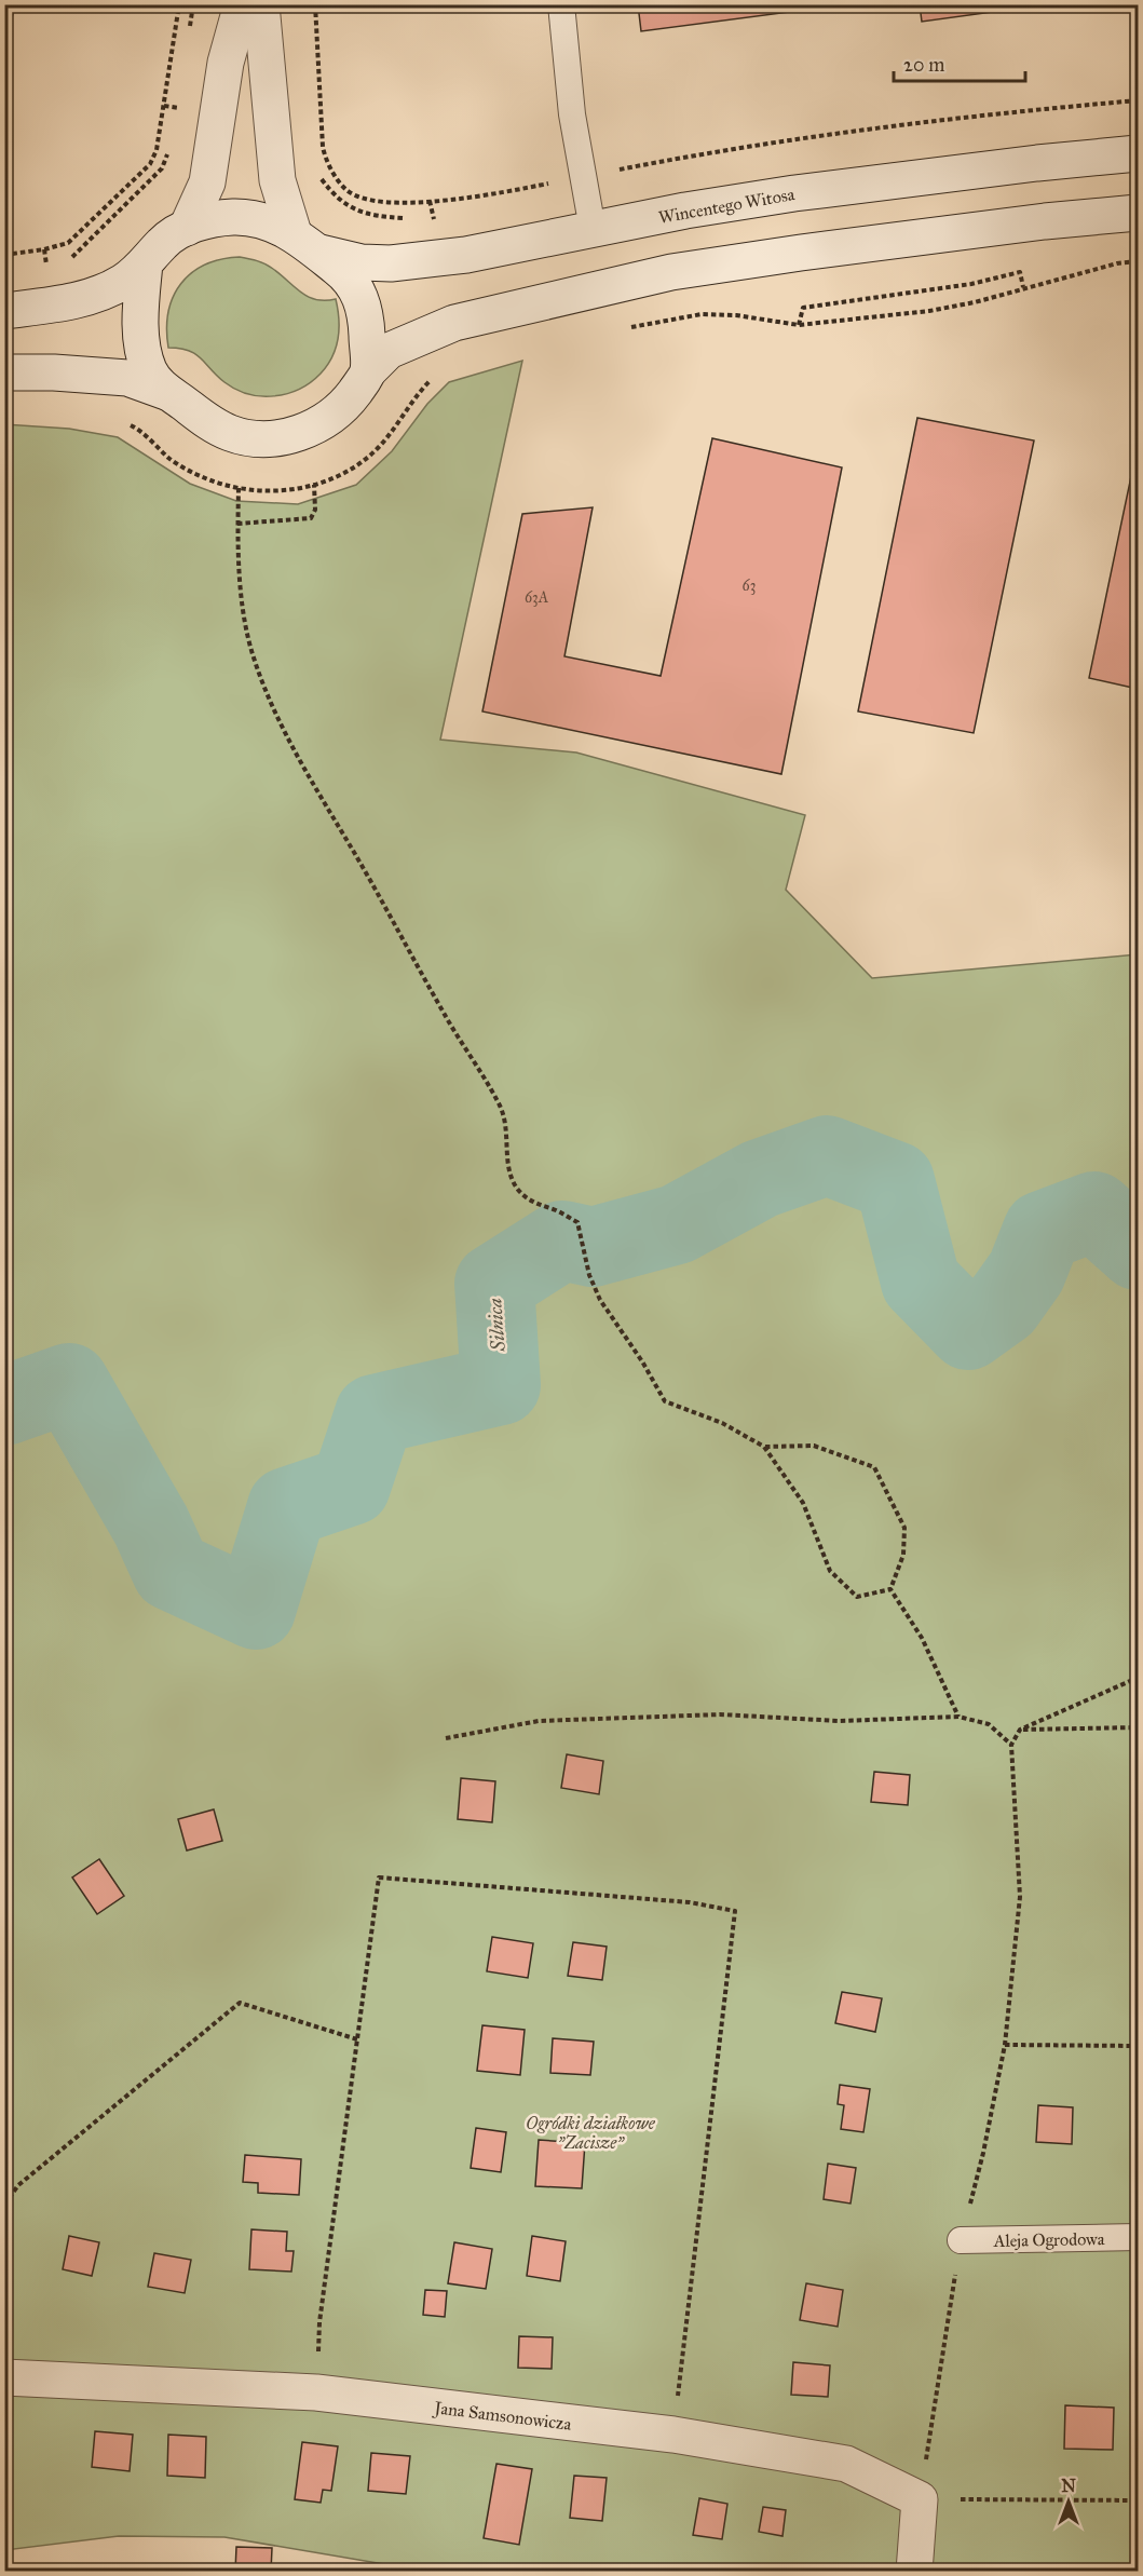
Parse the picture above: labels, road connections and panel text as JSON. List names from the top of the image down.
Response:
{
  "streets": {
    "main road": ["Wincentego Witosa", "Jana Samsonowicza"],
    "lane": ["Aleja Ogrodowa"]
  },
  "water": ["Silnica"],
  "parks": ["Ogródki działkowe \"Zacisze\""],
  "house_numbers": ["63", "63A"],
  "scale_bar": "20 m",
  "north": "top"
}
